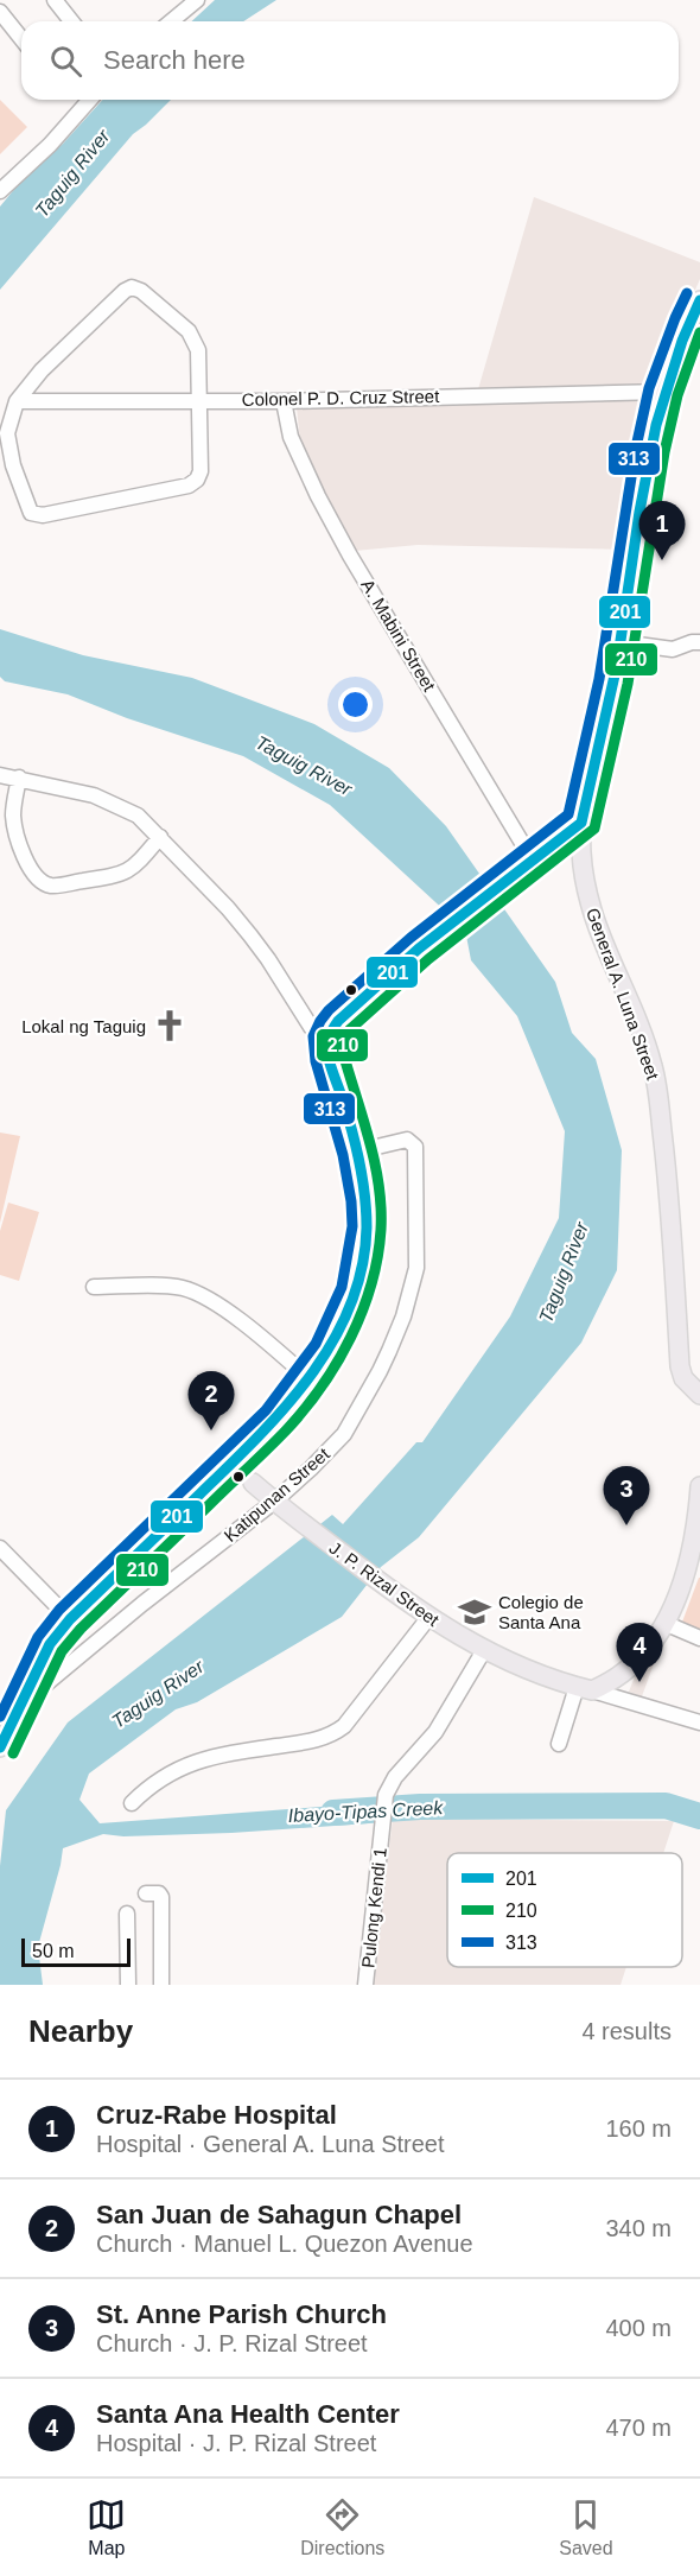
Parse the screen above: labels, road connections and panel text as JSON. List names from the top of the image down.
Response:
{
  "streets": {
    "main road": ["General A. Luna Street", "J. P. Rizal Street"],
    "street": [
      "Colonel P. D. Cruz Street",
      "A. Mabini Street",
      "Katipunan Street",
      "Pulong Kendi 1"
    ]
  },
  "crossings": [
    ["Colonel P. D. Cruz Street", "A. Mabini Street"],
    ["Colonel P. D. Cruz Street", "General A. Luna Street"],
    ["Katipunan Street", "J. P. Rizal Street"],
    ["J. P. Rizal Street", "Pulong Kendi 1"]
  ],
  "water": ["Taguig River", "Ibayo-Tipas Creek"],
  "places": {
    "church": ["Lokal ng Taguig"],
    "school or university": ["Colegio de Santa Ana"]
  },
  "lines": ["transit line 313", "transit line 201", "transit line 210"],
  "legend": ["201", "210", "313"],
  "scale_bar": "50 m",
  "page": {
    "search": "Search here",
    "pins": [
      "1",
      "2",
      "3",
      "4"
    ],
    "scale": "50 m",
    "heading": ["Nearby", "4 results"],
    "list": [
      {
        "mark": "1",
        "name": "Cruz-Rabe Hospital",
        "note": "Hospital · General A. Luna Street",
        "value": "160 m"
      },
      {
        "mark": "2",
        "name": "San Juan de Sahagun Chapel",
        "note": "Church · Manuel L. Quezon Avenue",
        "value": "340 m"
      },
      {
        "mark": "3",
        "name": "St. Anne Parish Church",
        "note": "Church · J. P. Rizal Street",
        "value": "400 m"
      },
      {
        "mark": "4",
        "name": "Santa Ana Health Center",
        "note": "Hospital · J. P. Rizal Street",
        "value": "470 m"
      }
    ],
    "nav": ["Map", "Directions", "Saved"]
  }
}
